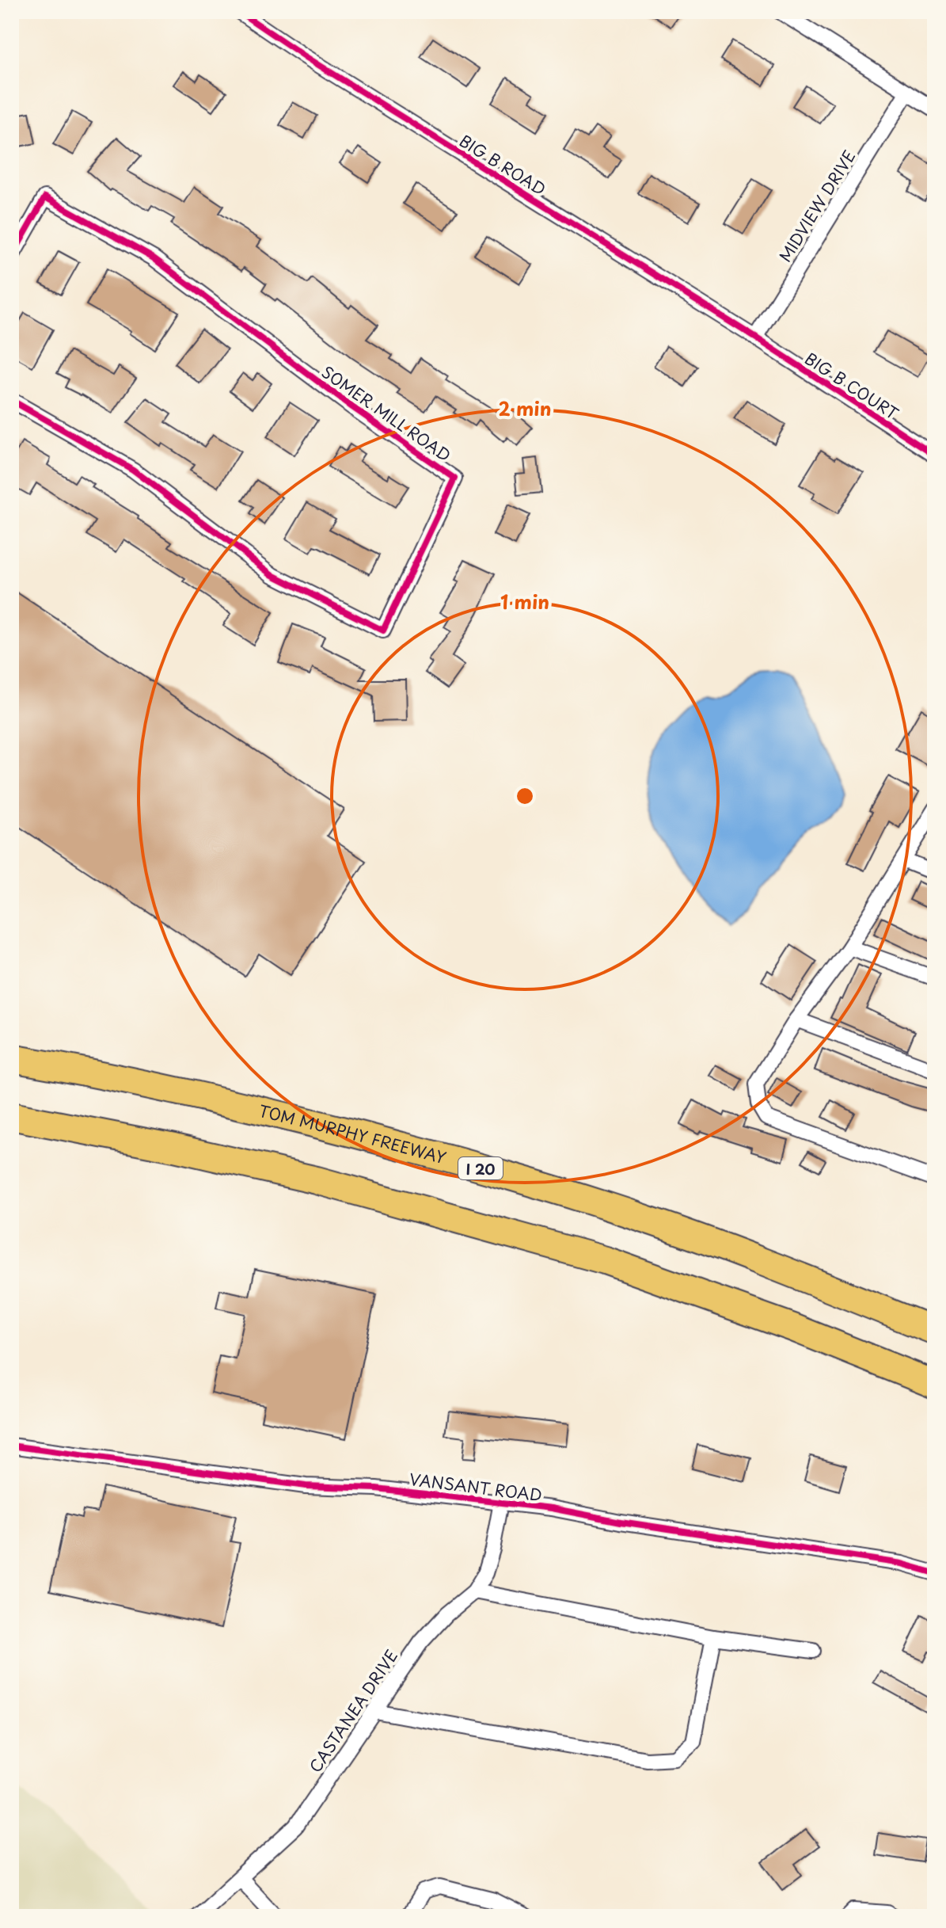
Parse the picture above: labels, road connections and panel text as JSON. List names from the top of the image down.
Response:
{
  "streets": {
    "highway": ["TOM MURPHY FREEWAY", "I 20"],
    "street": [
      "BIG B ROAD",
      "MIDVIEW DRIVE",
      "BIG B COURT",
      "SOMER MILL ROAD",
      "VANSANT ROAD",
      "CASTANEA DRIVE"
    ]
  },
  "crossings": [
    ["BIG B ROAD", "MIDVIEW DRIVE"],
    ["BIG B ROAD", "BIG B COURT"],
    ["MIDVIEW DRIVE", "BIG B COURT"],
    ["VANSANT ROAD", "CASTANEA DRIVE"]
  ],
  "rings": ["2 min", "1 min"]
}
